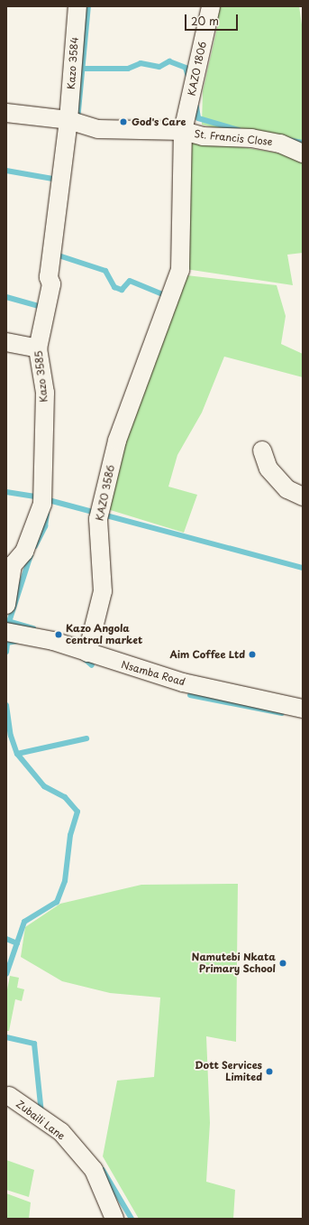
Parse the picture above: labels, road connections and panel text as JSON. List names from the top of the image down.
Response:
{
  "streets": {
    "street": [
      "Kazo 3584",
      "KAZO 1806",
      "St. Francis Close",
      "Kazo 3585",
      "KAZO 3586",
      "Nsamba Road",
      "Zubaili Lane"
    ]
  },
  "crossings": [
    ["Kazo 3584", "St. Francis Close"],
    ["Kazo 3584", "Kazo 3585"],
    ["KAZO 1806", "St. Francis Close"],
    ["KAZO 1806", "KAZO 3586"],
    ["St. Francis Close", "Kazo 3585"],
    ["KAZO 3586", "Nsamba Road"]
  ],
  "places": [
    "God's Care",
    "Kazo Angola central market",
    "Aim Coffee Ltd",
    "Namutebi Nkata Primary School",
    "Dott Services Limited"
  ],
  "scale_bar": "20 m"
}
